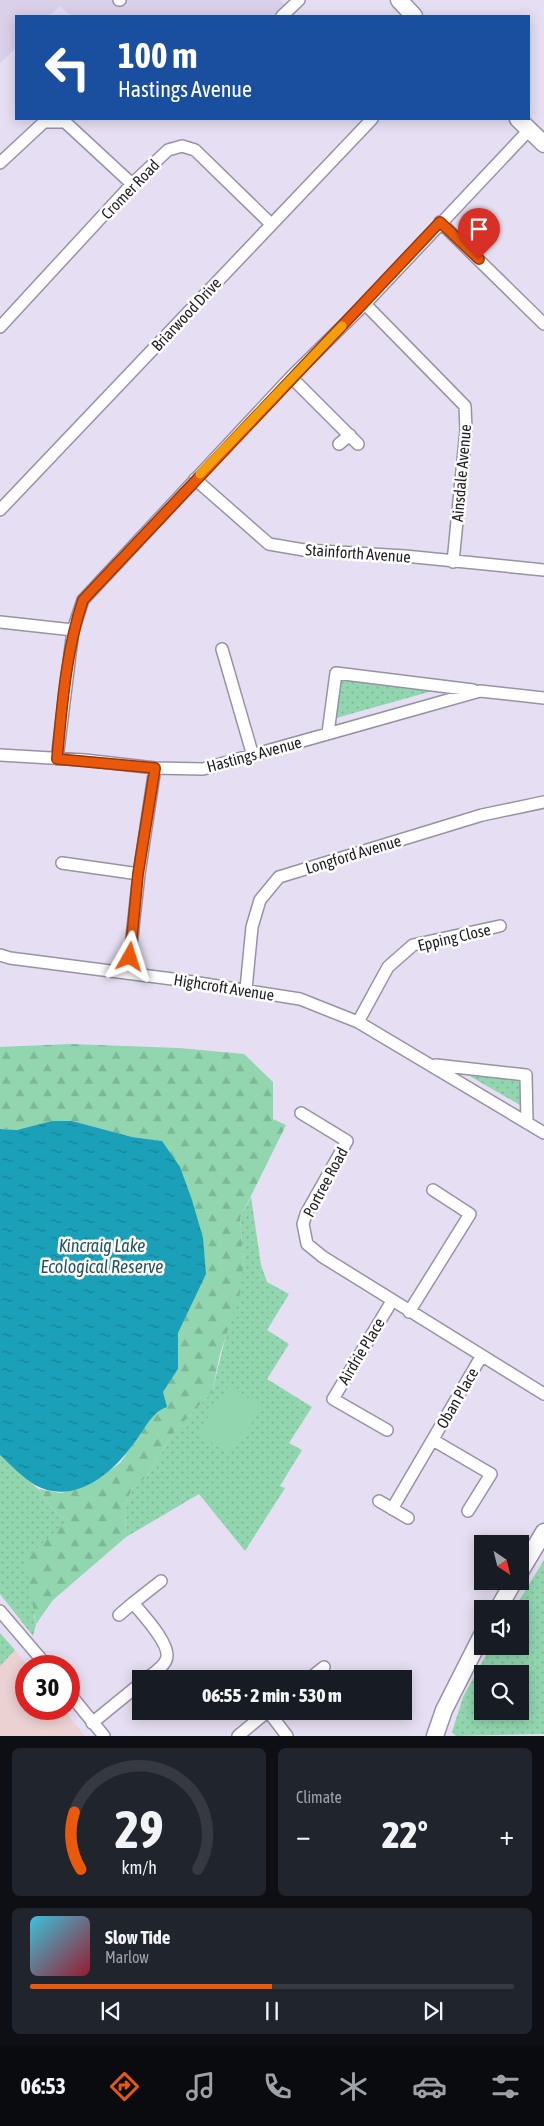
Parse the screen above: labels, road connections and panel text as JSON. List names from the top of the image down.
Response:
{
  "streets": {
    "street": [
      "Cromer Road",
      "Briarwood Drive",
      "Ainsdale Avenue",
      "Stainforth Avenue",
      "Hastings Avenue",
      "Longford Avenue",
      "Epping Close",
      "Highcroft Avenue",
      "Portree Road",
      "Airdrie Place",
      "Oban Place"
    ]
  },
  "crossings": [
    ["Cromer Road", "Briarwood Drive"],
    ["Ainsdale Avenue", "Stainforth Avenue"],
    ["Longford Avenue", "Highcroft Avenue"],
    ["Epping Close", "Highcroft Avenue"],
    ["Portree Road", "Airdrie Place"],
    ["Portree Road", "Oban Place"]
  ],
  "water": ["Kincraig Lake Ecological Reserve"],
  "north": "bottom right",
  "page": {
    "turn": ["100 m", "Hastings Avenue"],
    "limit": "30",
    "trip": "06:55 · 2 min · 530 m",
    "tile": "Climate",
    "heat": ["−", "22°", "+"],
    "song": ["Slow Tide", "Marlow"],
    "tabs": "06:53",
    "gauge": ["29", "km/h"]
  }
}
